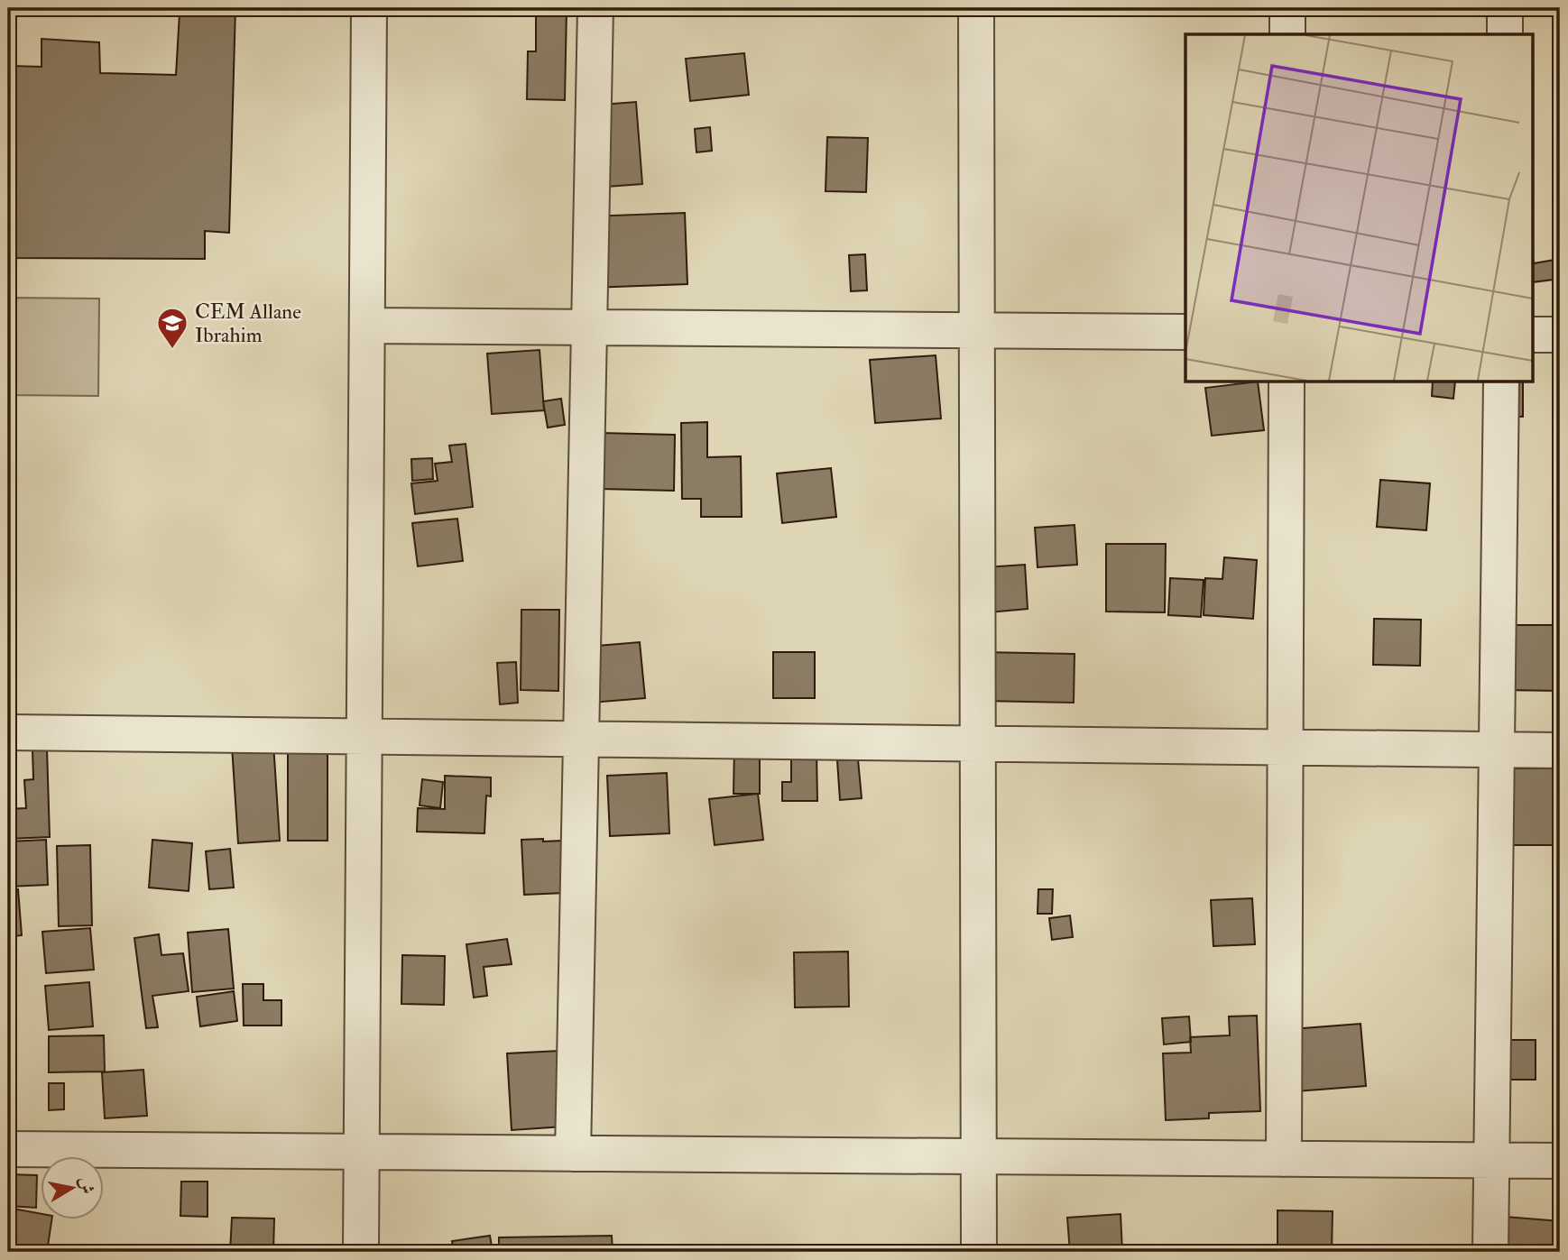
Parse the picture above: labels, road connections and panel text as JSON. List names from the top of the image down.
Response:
{
  "places": {
    "school or university": ["CEM Allane Ibrahim"]
  },
  "north": "right"
}
